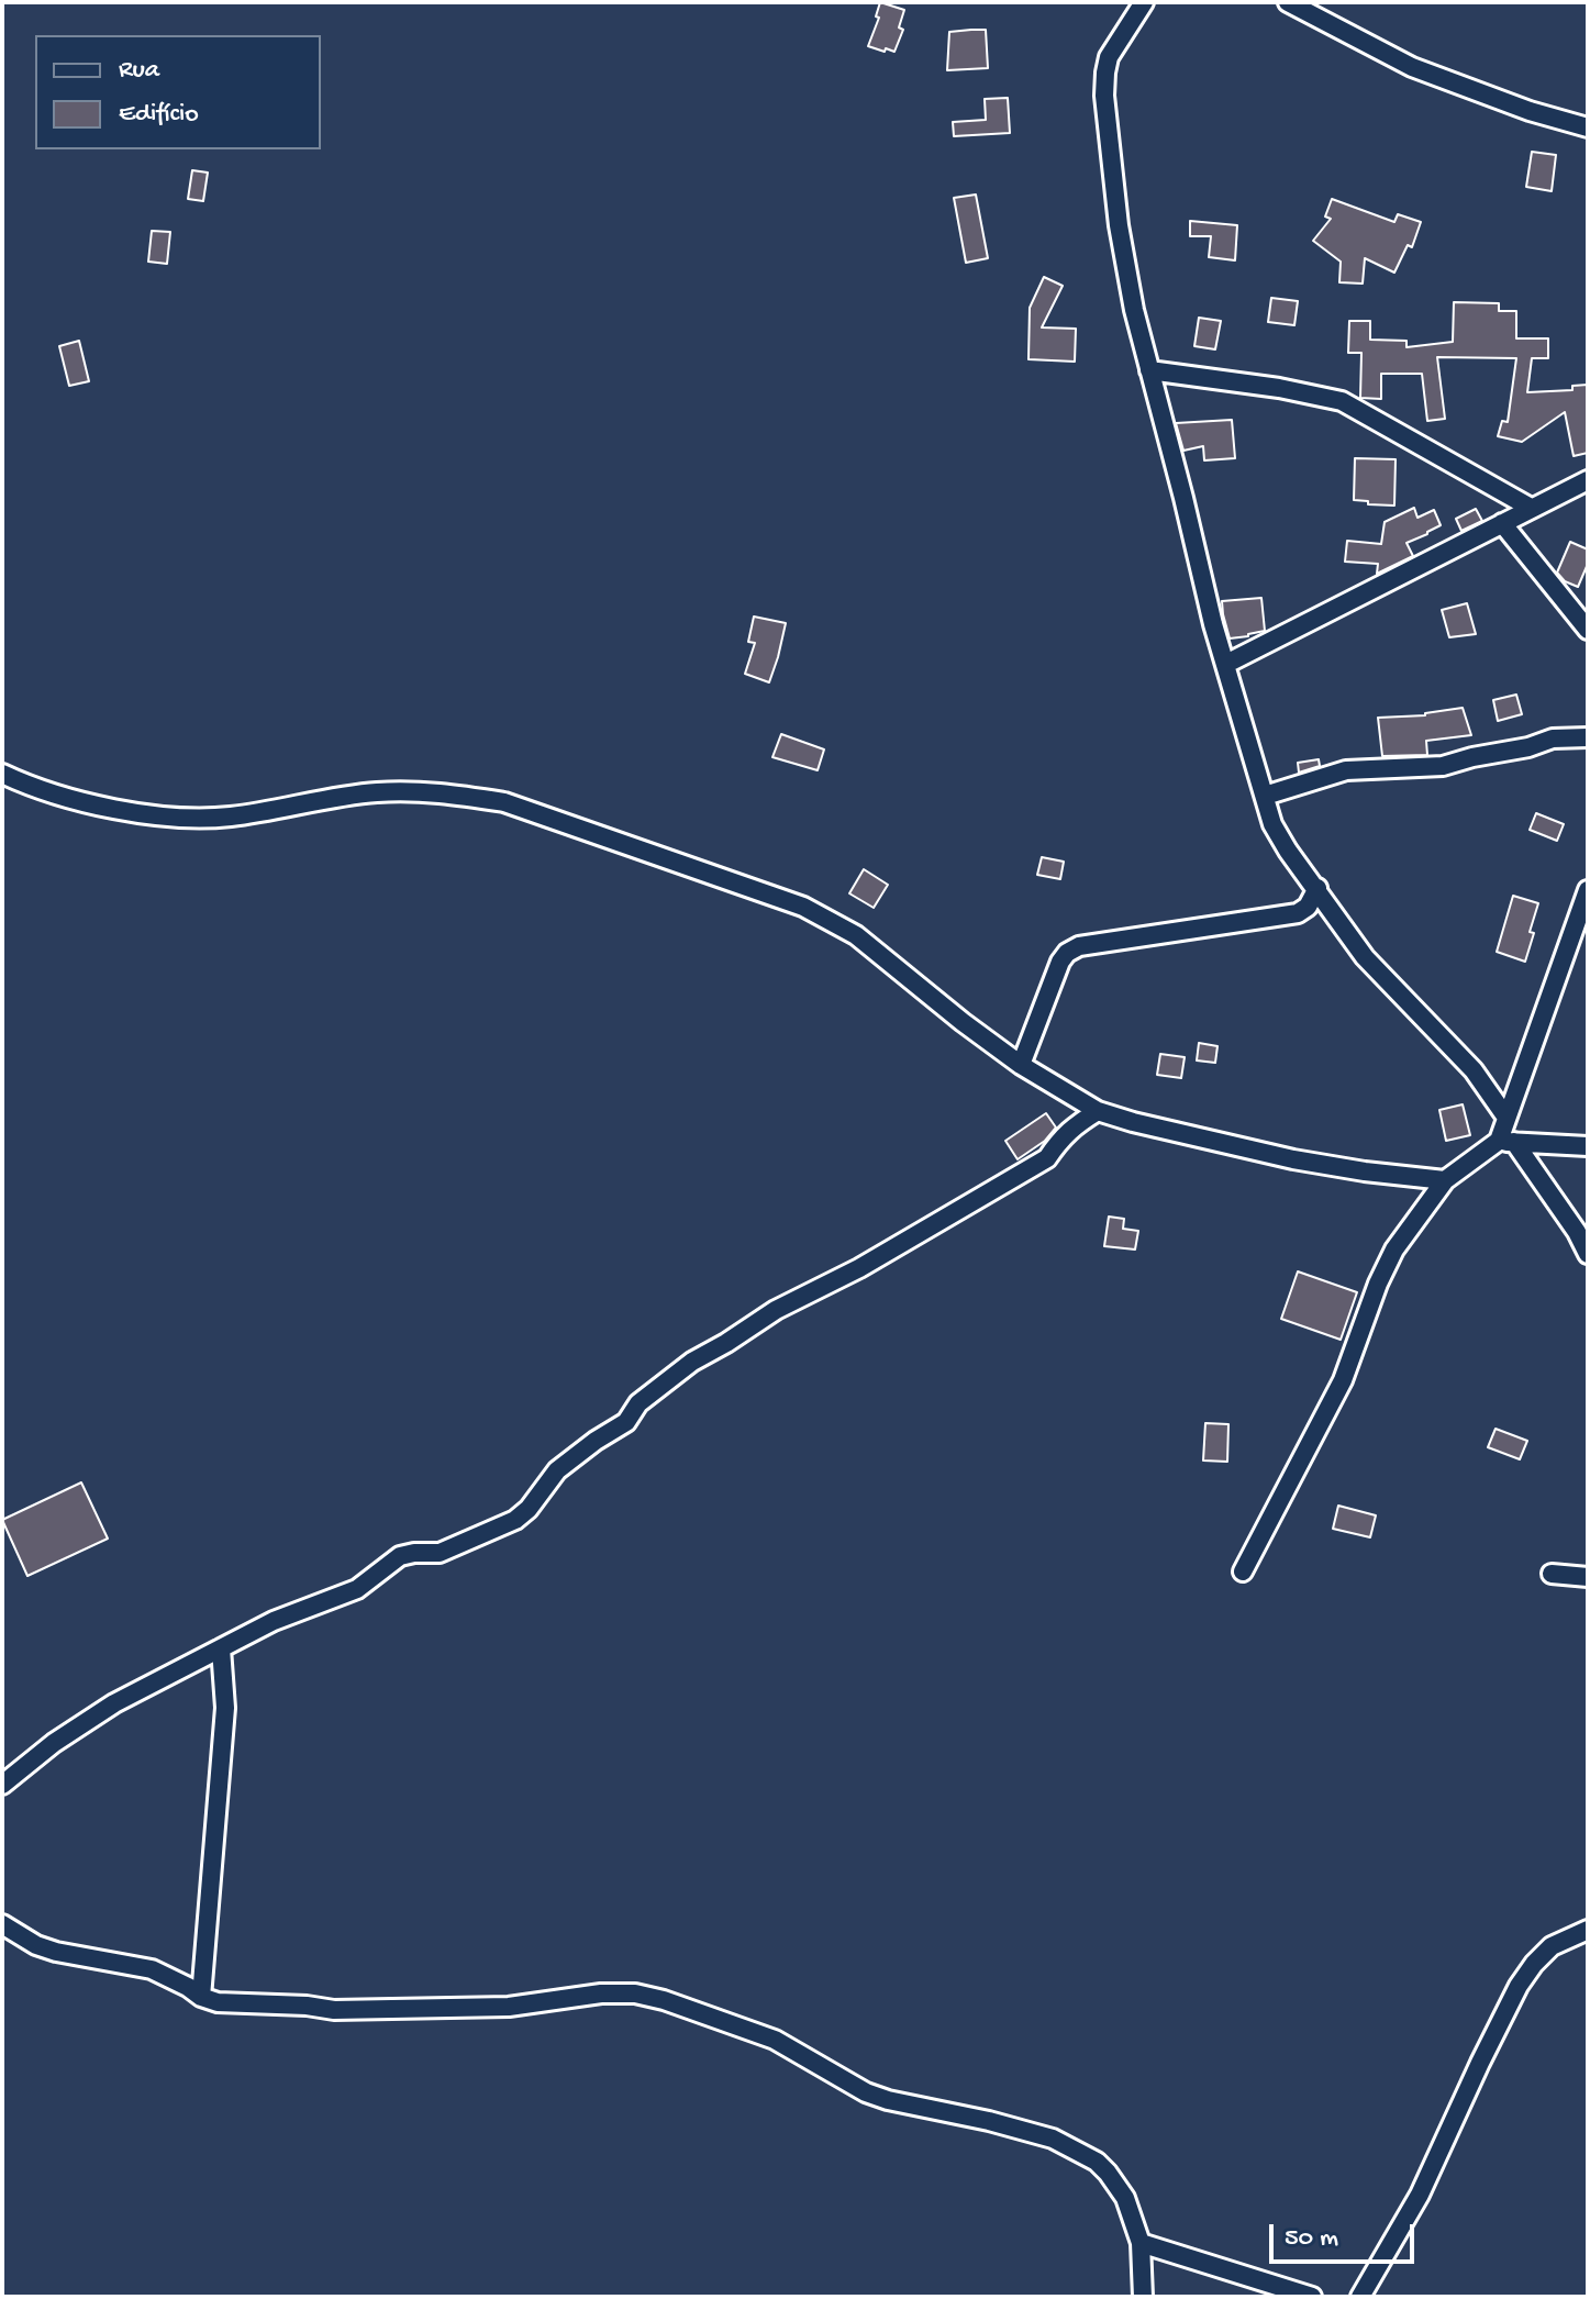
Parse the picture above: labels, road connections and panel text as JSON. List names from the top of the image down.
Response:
{
  "legend": ["Rua", "Edifício"],
  "scale_bar": "50 m"
}
